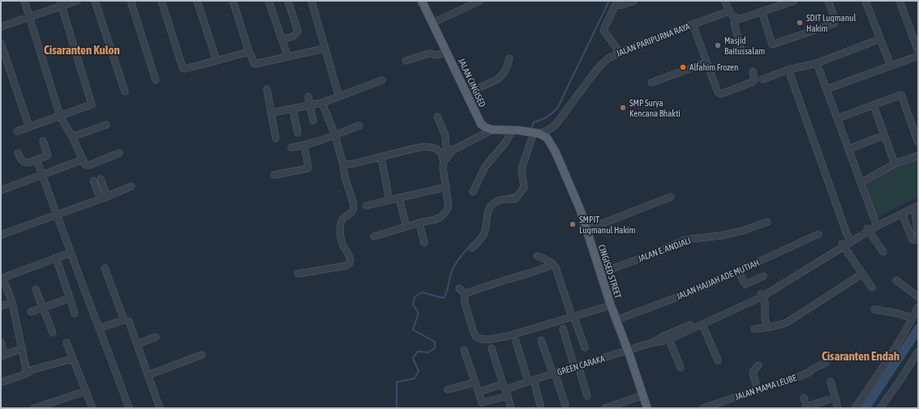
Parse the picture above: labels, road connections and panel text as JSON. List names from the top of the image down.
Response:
{
  "streets": {
    "main road": ["JALAN CINGISED", "CINGISED STREET"],
    "street": [
      "JALAN PARIPURNA RAYA",
      "JALAN E. ANDJALI",
      "JALAN HAJJAH ADE MUTIAH",
      "GREEN CARAKA",
      "JALAN MAMA LEUBE"
    ]
  },
  "crossings": [
    ["JALAN PARIPURNA RAYA", "CINGISED STREET"],
    ["JALAN E. ANDJALI", "CINGISED STREET"],
    ["CINGISED STREET", "JALAN HAJJAH ADE MUTIAH"],
    ["CINGISED STREET", "GREEN CARAKA"]
  ],
  "districts": ["Cisaranten Kulon", "Cisaranten Endah"],
  "places": [
    "SDIT Luqmanul Hakim",
    "Masjid Baitussalam",
    "Alfahim Frozen",
    "SMP Surya Kencana Bhakti",
    "SMPIT Luqmanul Hakim"
  ]
}
